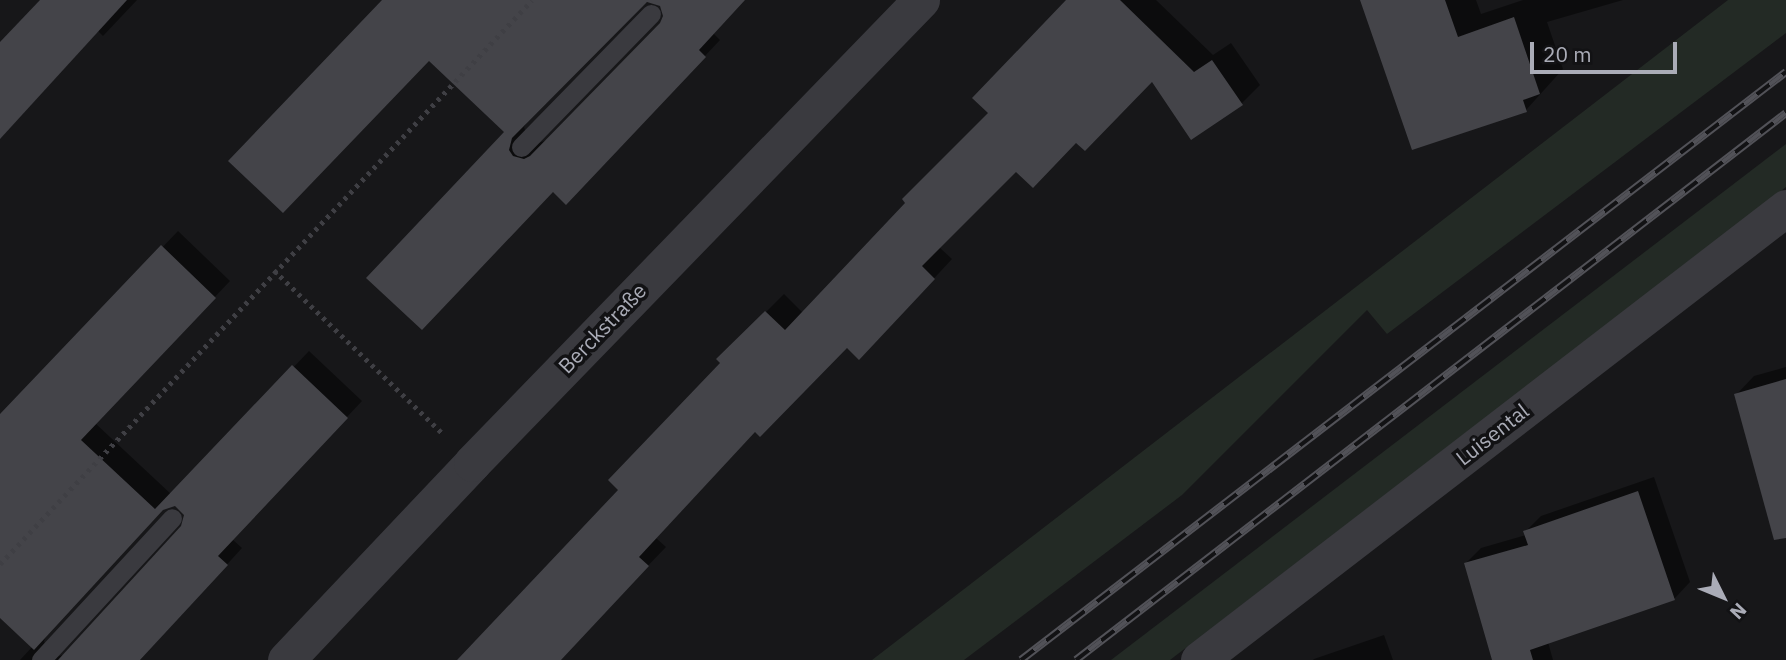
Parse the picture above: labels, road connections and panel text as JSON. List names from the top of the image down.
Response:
{
  "streets": {
    "street": ["Berckstraße", "Luisental"]
  },
  "scale_bar": "20 m",
  "north": "bottom right"
}
